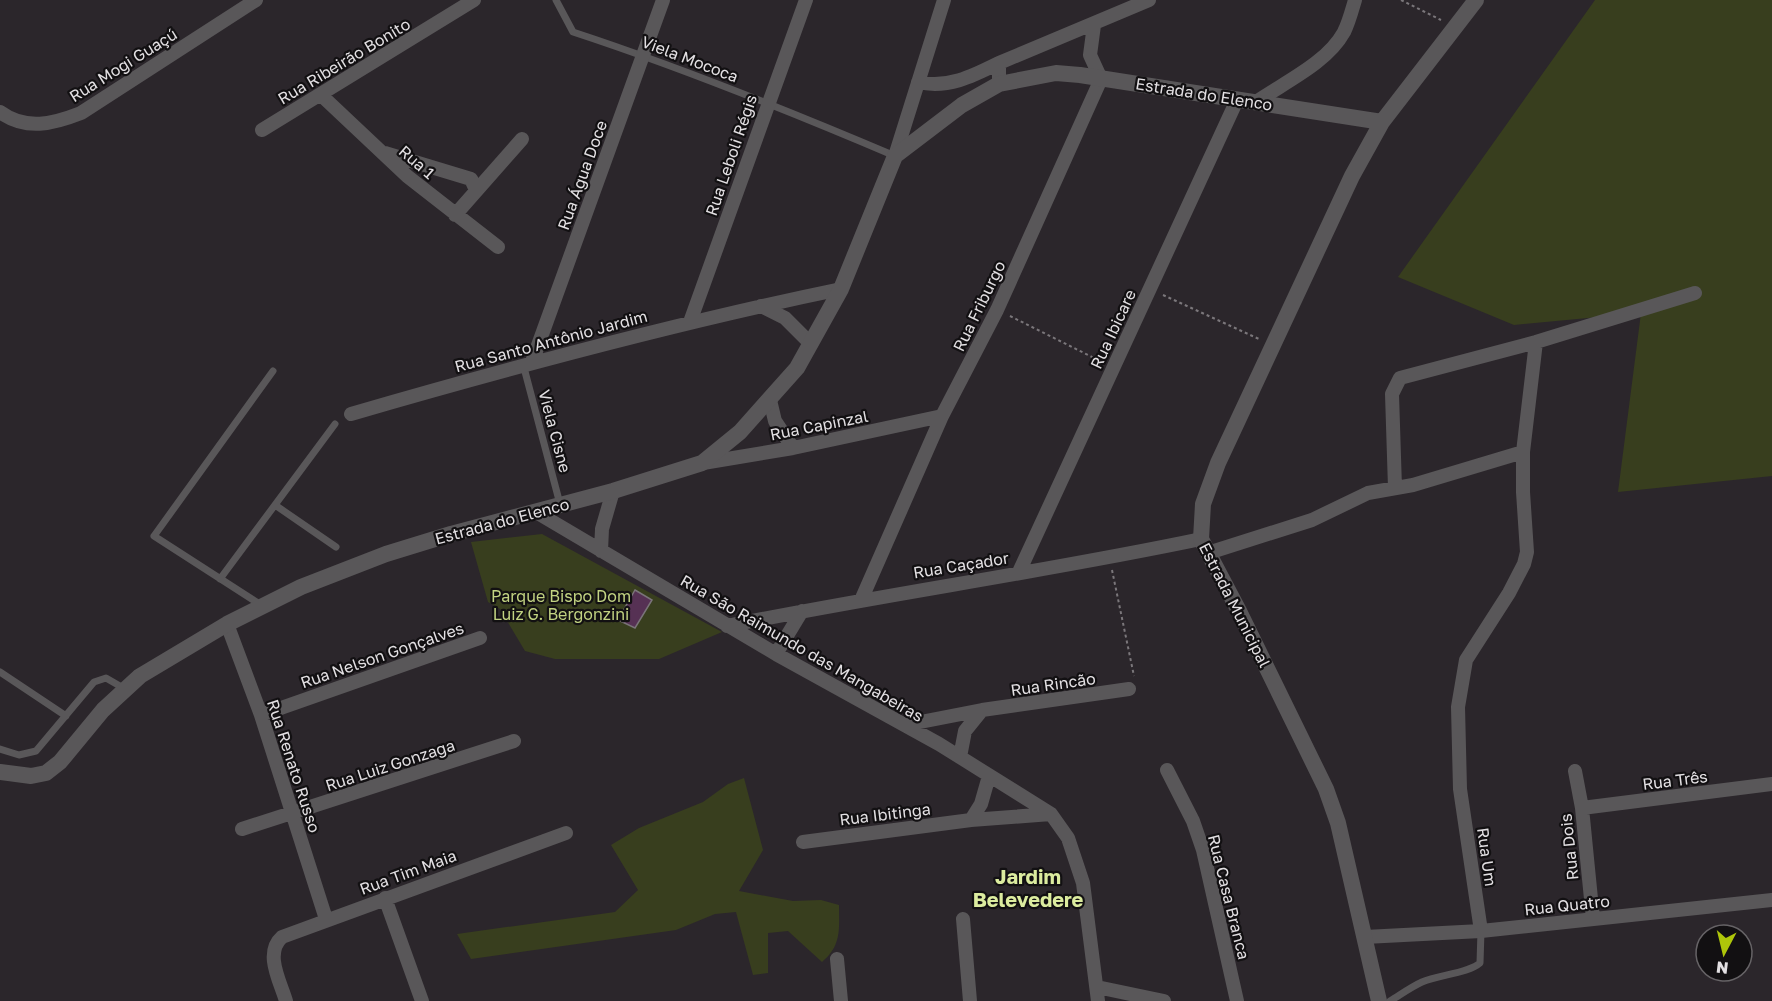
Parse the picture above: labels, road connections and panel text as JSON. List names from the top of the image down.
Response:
{
  "streets": {
    "street": [
      "Rua Ribeirão Bonito",
      "Rua Mogi Guaçú",
      "Estrada do Elenco",
      "Rua Leboli Régis",
      "Rua 1",
      "Rua Água Doce",
      "Rua Friburgo",
      "Rua Ibicare",
      "Rua Santo Antônio Jardim",
      "Rua Capinzal",
      "Rua Caçador",
      "Estrada Municipal",
      "Rua São Raimundo das Mangabeiras",
      "Rua Nelson Gonçalves",
      "Rua Rincão",
      "Rua Luiz Gonzaga",
      "Rua Renato Russo",
      "Rua Três",
      "Rua Ibitinga",
      "Rua Dois",
      "Rua Um",
      "Rua Tim Maia",
      "Rua Casa Branca",
      "Rua Quatro"
    ],
    "lane": ["Viela Mococa", "Viela Cisne"]
  },
  "crossings": [
    ["Viela Mococa", "Estrada do Elenco"],
    ["Viela Mococa", "Rua Leboli Régis"],
    ["Viela Mococa", "Rua Água Doce"],
    ["Rua Ribeirão Bonito", "Rua 1"],
    ["Estrada do Elenco", "Rua Friburgo"],
    ["Estrada do Elenco", "Rua Ibicare"],
    ["Estrada do Elenco", "Rua Santo Antônio Jardim"],
    ["Estrada do Elenco", "Rua Capinzal"],
    ["Estrada do Elenco", "Viela Cisne"],
    ["Estrada do Elenco", "Estrada Municipal"],
    ["Estrada do Elenco", "Rua São Raimundo das Mangabeiras"],
    ["Estrada do Elenco", "Rua Renato Russo"],
    ["Rua Leboli Régis", "Rua Santo Antônio Jardim"],
    ["Rua Água Doce", "Rua Santo Antônio Jardim"],
    ["Rua Água Doce", "Viela Cisne"],
    ["Rua Friburgo", "Rua Capinzal"],
    ["Rua Friburgo", "Rua Caçador"],
    ["Rua Ibicare", "Rua Caçador"],
    ["Rua Santo Antônio Jardim", "Viela Cisne"],
    ["Rua Caçador", "Estrada Municipal"],
    ["Rua Caçador", "Rua São Raimundo das Mangabeiras"],
    ["Rua Caçador", "Rua Um"],
    ["Estrada Municipal", "Rua Quatro"],
    ["Rua São Raimundo das Mangabeiras", "Rua Rincão"],
    ["Rua São Raimundo das Mangabeiras", "Rua Ibitinga"],
    ["Rua Nelson Gonçalves", "Rua Renato Russo"],
    ["Rua Luiz Gonzaga", "Rua Renato Russo"],
    ["Rua Renato Russo", "Rua Tim Maia"],
    ["Rua Três", "Rua Dois"],
    ["Rua Dois", "Rua Quatro"],
    ["Rua Um", "Rua Quatro"]
  ],
  "districts": ["Jardim Belevedere"],
  "parks": ["Parque Bispo Dom Luiz G. Bergonzini"],
  "north": "bottom"
}
